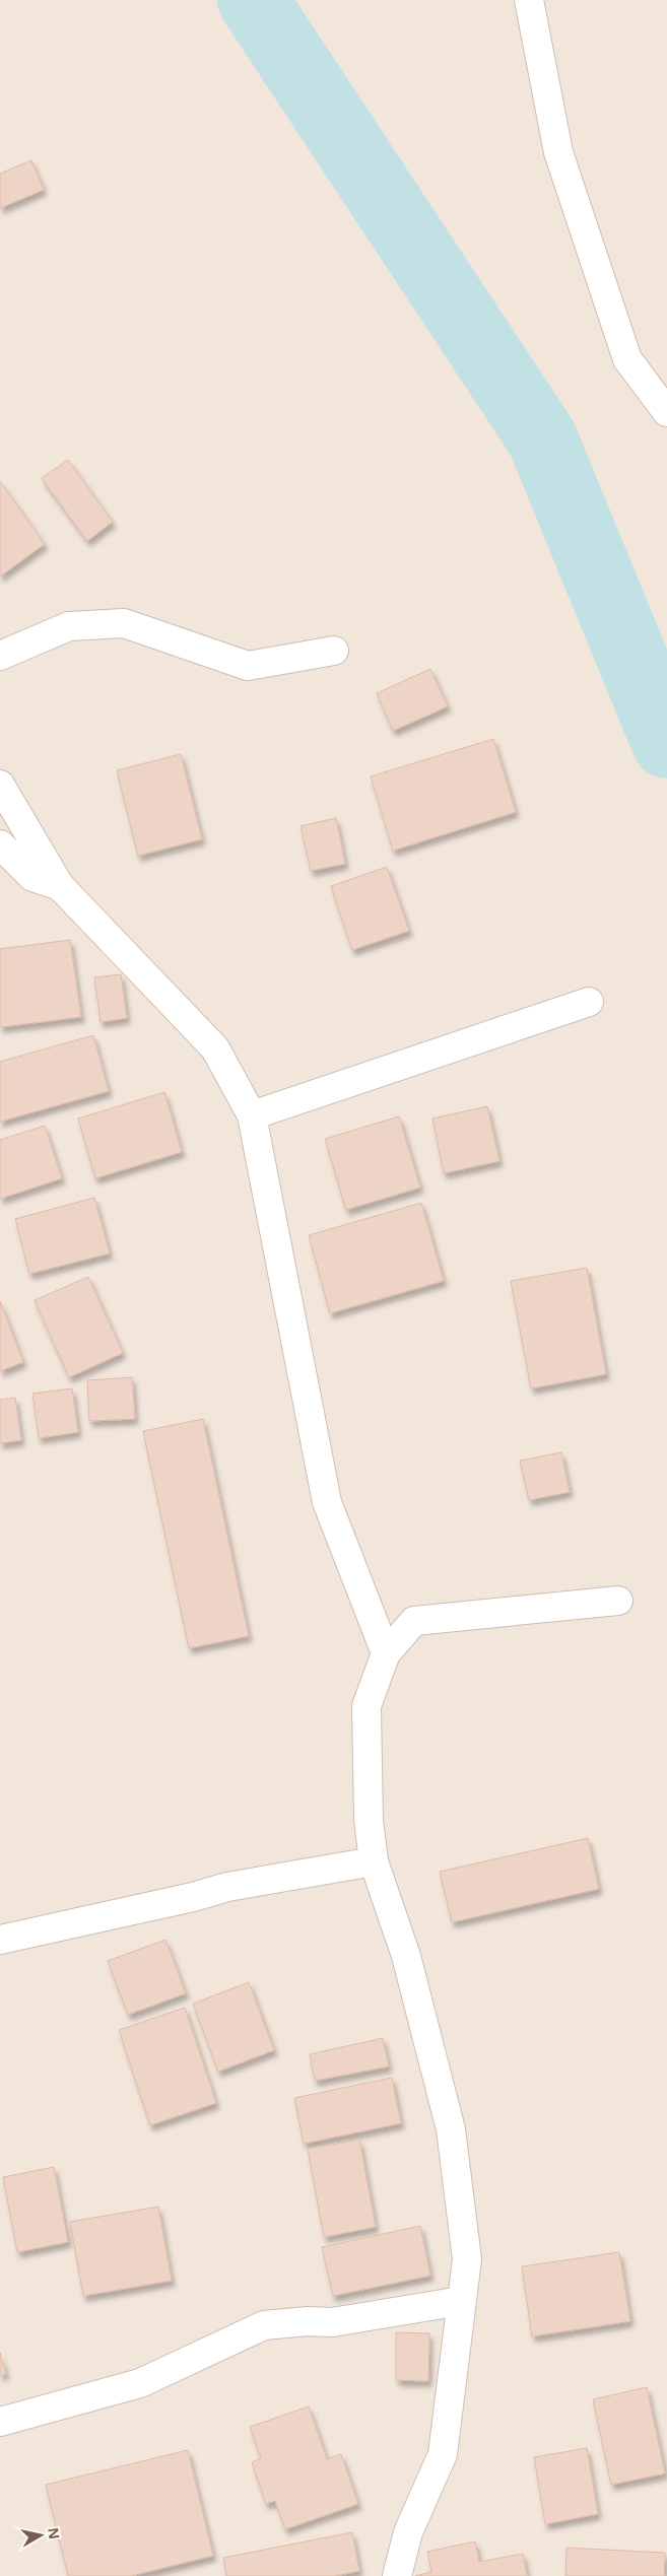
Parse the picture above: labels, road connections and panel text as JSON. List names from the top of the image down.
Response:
{
  "north": "right"
}
